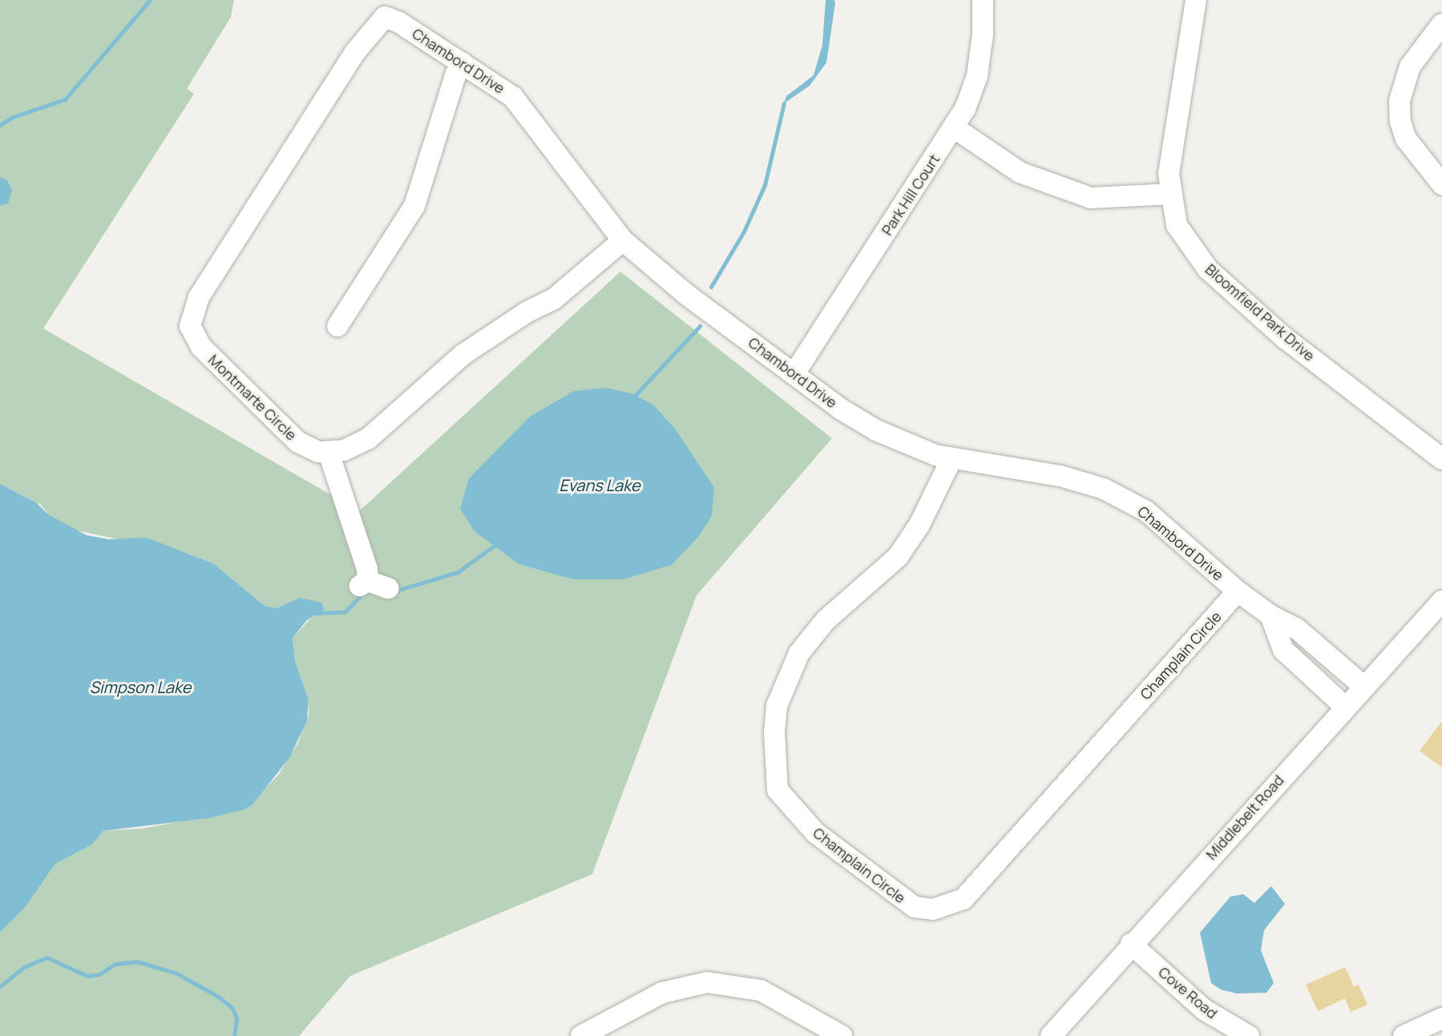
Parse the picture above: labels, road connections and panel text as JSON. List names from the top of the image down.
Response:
{
  "streets": {
    "street": [
      "Chambord Drive",
      "Park Hill Court",
      "Bloomfield Park Drive",
      "Montmarte Circle",
      "Champlain Circle",
      "Middlebelt Road",
      "Cove Road"
    ]
  },
  "crossings": [
    ["Chambord Drive", "Park Hill Court"],
    ["Chambord Drive", "Montmarte Circle"],
    ["Chambord Drive", "Champlain Circle"],
    ["Chambord Drive", "Middlebelt Road"],
    ["Middlebelt Road", "Cove Road"]
  ],
  "water": ["Evans Lake", "Simpson Lake"]
}
